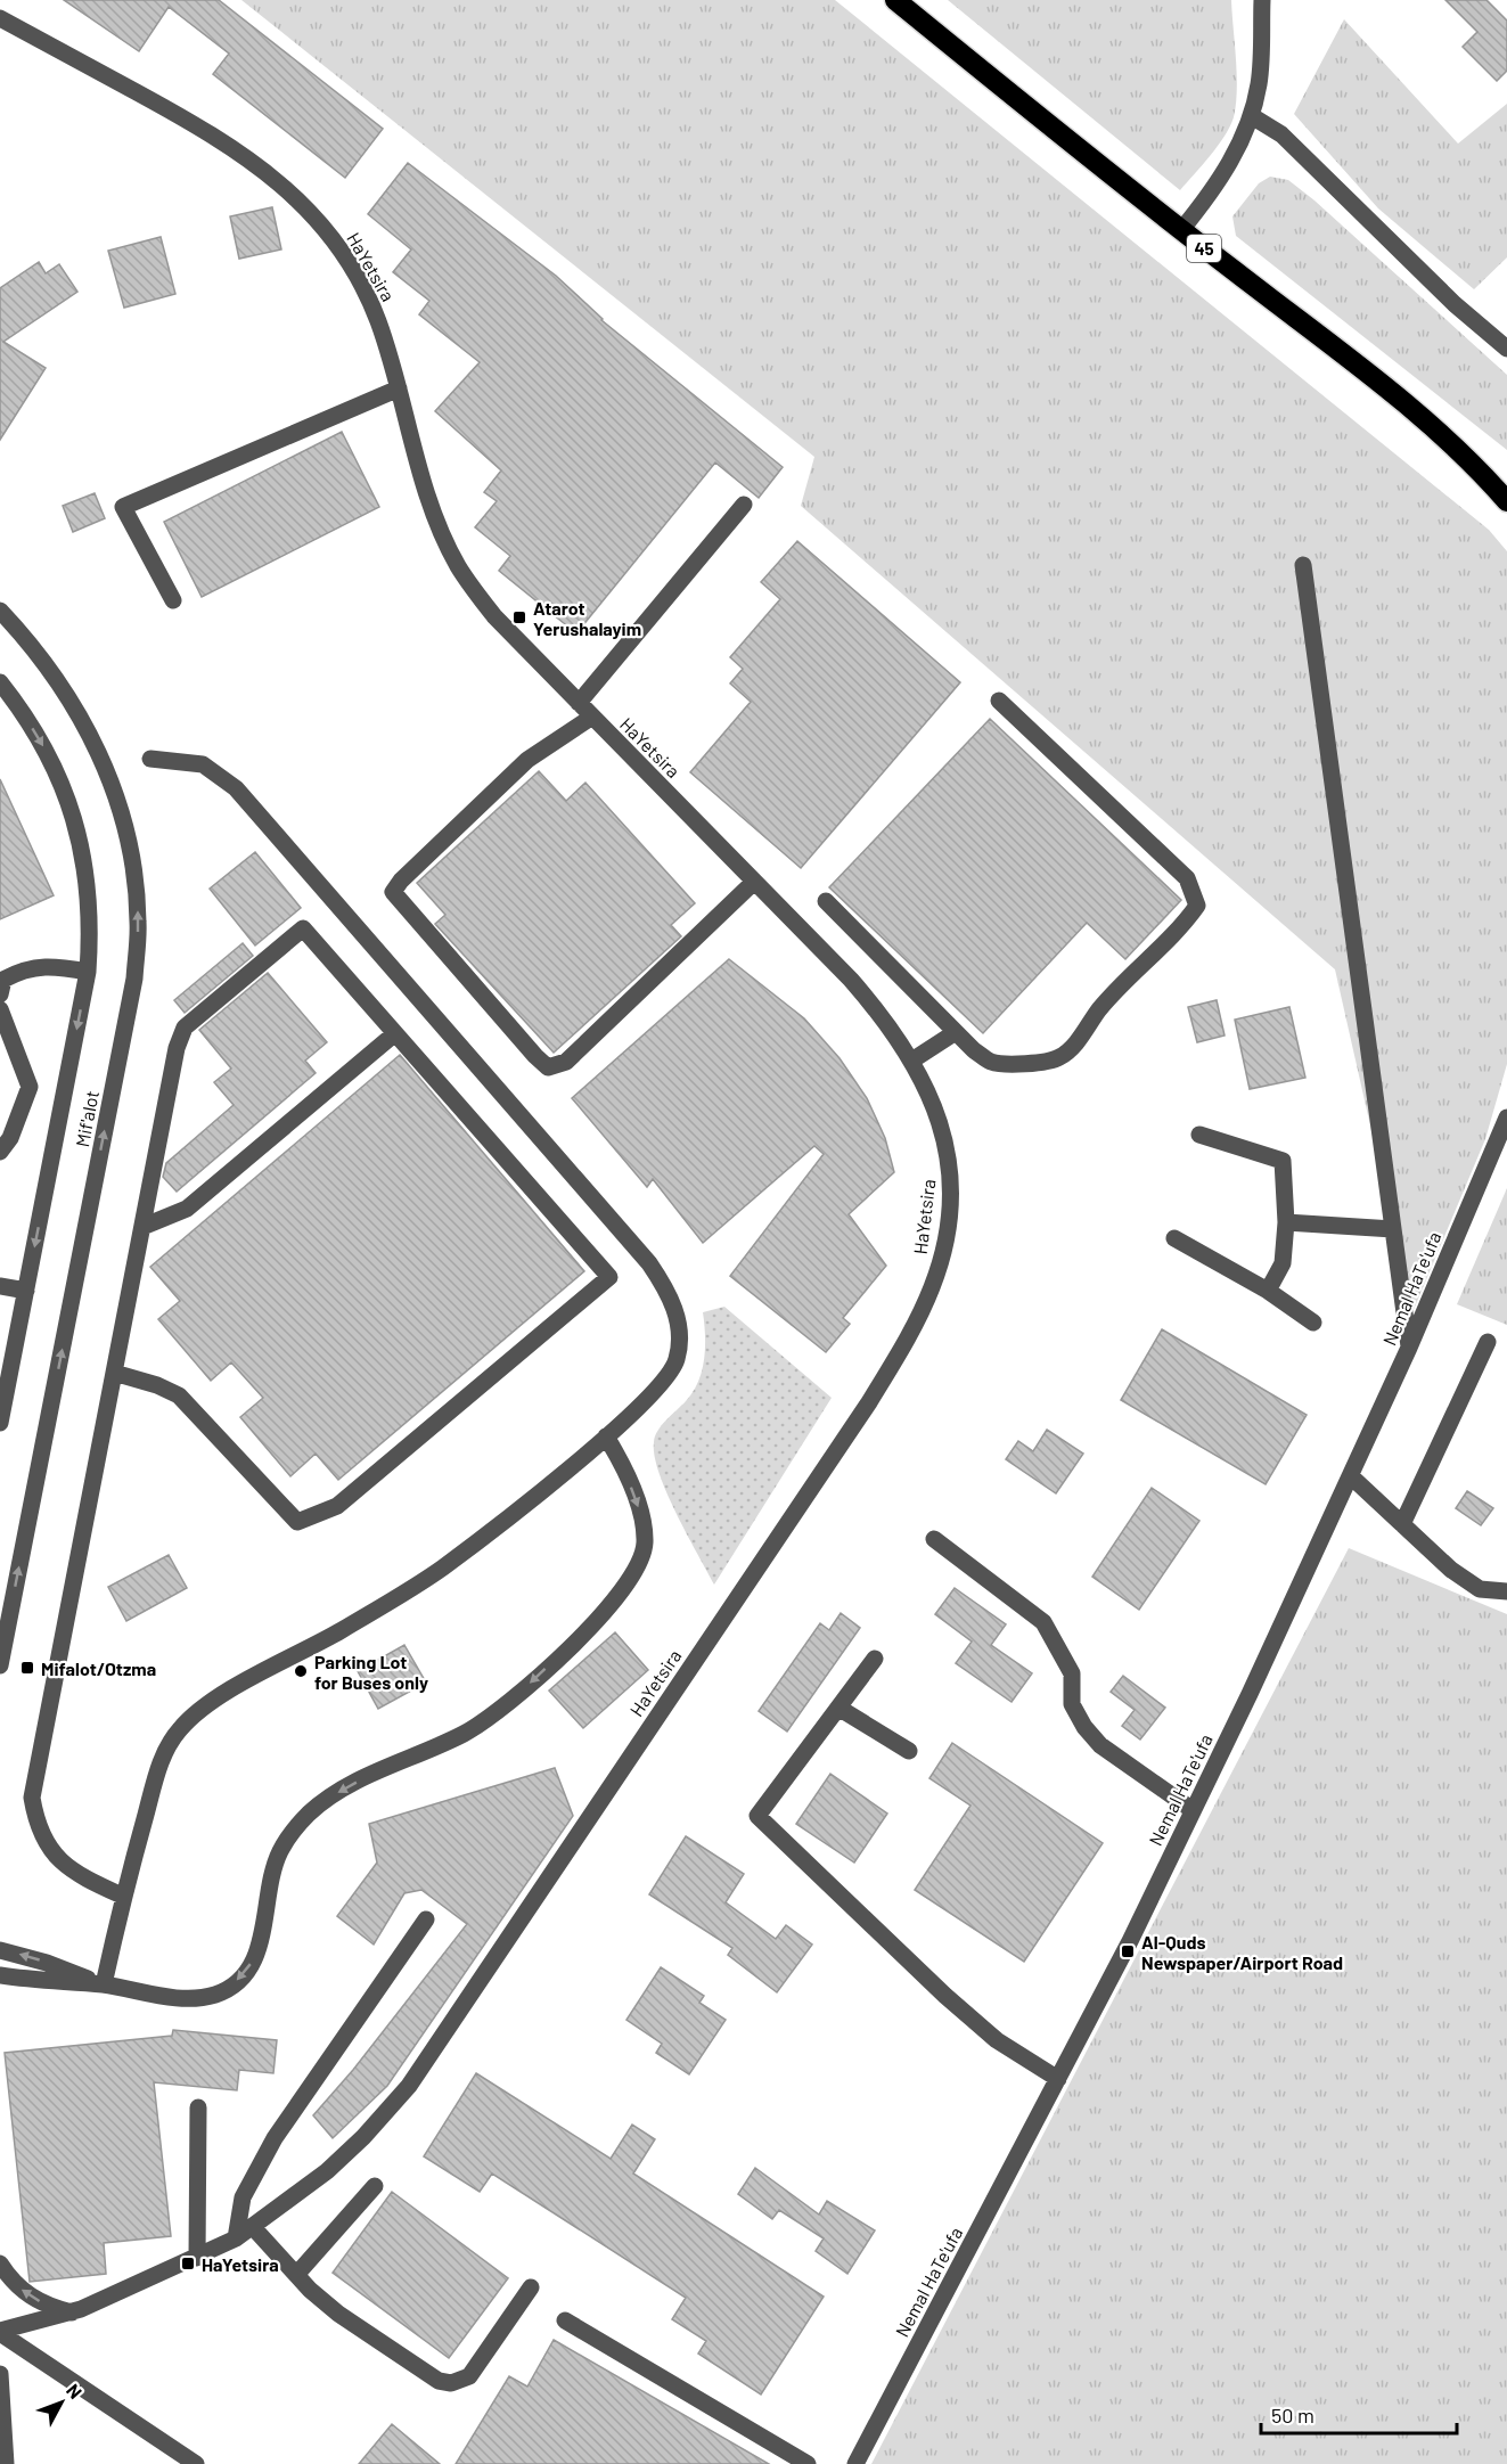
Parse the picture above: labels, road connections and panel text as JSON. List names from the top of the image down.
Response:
{
  "streets": {
    "highway": ["45"],
    "street": ["HaYetsira", "Mif'alot", "Nemal HaTe'ufa"]
  },
  "places": {
    "transit": [
      "Atarot Yerushalayim",
      "Mifalot/Otzma",
      "Al-Quds Newspaper/Airport Road",
      "HaYetsira"
    ],
    "other": ["Parking Lot for Buses only"]
  },
  "scale_bar": "50 m",
  "north": "top right"
}
